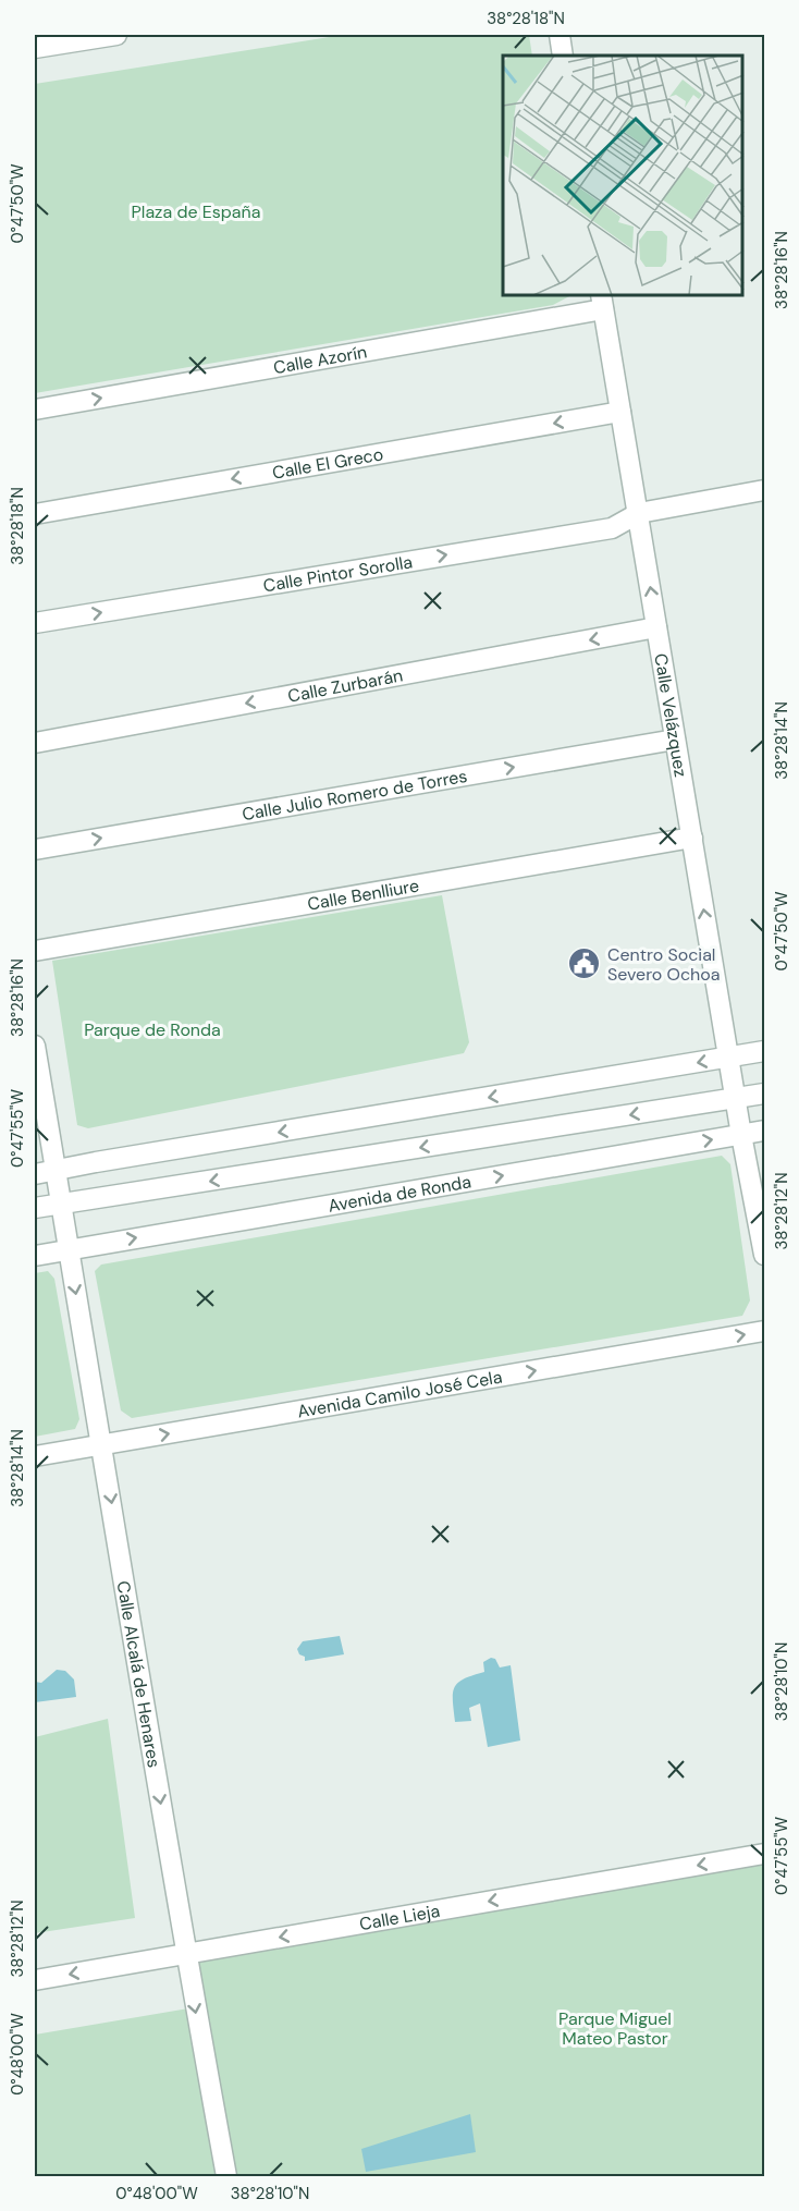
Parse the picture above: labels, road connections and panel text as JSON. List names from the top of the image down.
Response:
{
  "streets": {
    "street": [
      "Calle Azorín",
      "Calle El Greco",
      "Calle Pintor Sorolla",
      "Calle Zurbarán",
      "Calle Velázquez",
      "Calle Julio Romero de Torres",
      "Calle Benlliure",
      "Avenida de Ronda",
      "Avenida Camilo José Cela",
      "Calle Alcalá de Henares",
      "Calle Lieja"
    ]
  },
  "crossings": [
    ["Calle Azorín", "Calle Velázquez"],
    ["Calle El Greco", "Calle Velázquez"],
    ["Calle Pintor Sorolla", "Calle Velázquez"],
    ["Calle Zurbarán", "Calle Velázquez"],
    ["Calle Velázquez", "Calle Julio Romero de Torres"],
    ["Calle Velázquez", "Calle Benlliure"],
    ["Calle Velázquez", "Avenida de Ronda"],
    ["Avenida de Ronda", "Calle Alcalá de Henares"],
    ["Avenida Camilo José Cela", "Calle Alcalá de Henares"],
    ["Calle Alcalá de Henares", "Calle Lieja"]
  ],
  "one_way": [
    "Calle Azorín",
    "Calle El Greco",
    "Calle Pintor Sorolla",
    "Calle Zurbarán",
    "Calle Julio Romero de Torres",
    "Avenida Camilo José Cela",
    "Calle Alcalá de Henares",
    "Calle Lieja"
  ],
  "parks": ["Plaza de España", "Parque de Ronda", "Parque Miguel Mateo Pastor"],
  "places": {
    "public building": ["Centro Social Severo Ochoa"]
  },
  "coordinates": [
    "38°28'18\"N",
    "0°47'50\"W",
    "38°28'16\"N",
    "38°28'14\"N",
    "0°47'55\"W",
    "38°28'12\"N",
    "38°28'10\"N",
    "0°48'00\"W"
  ]
}
